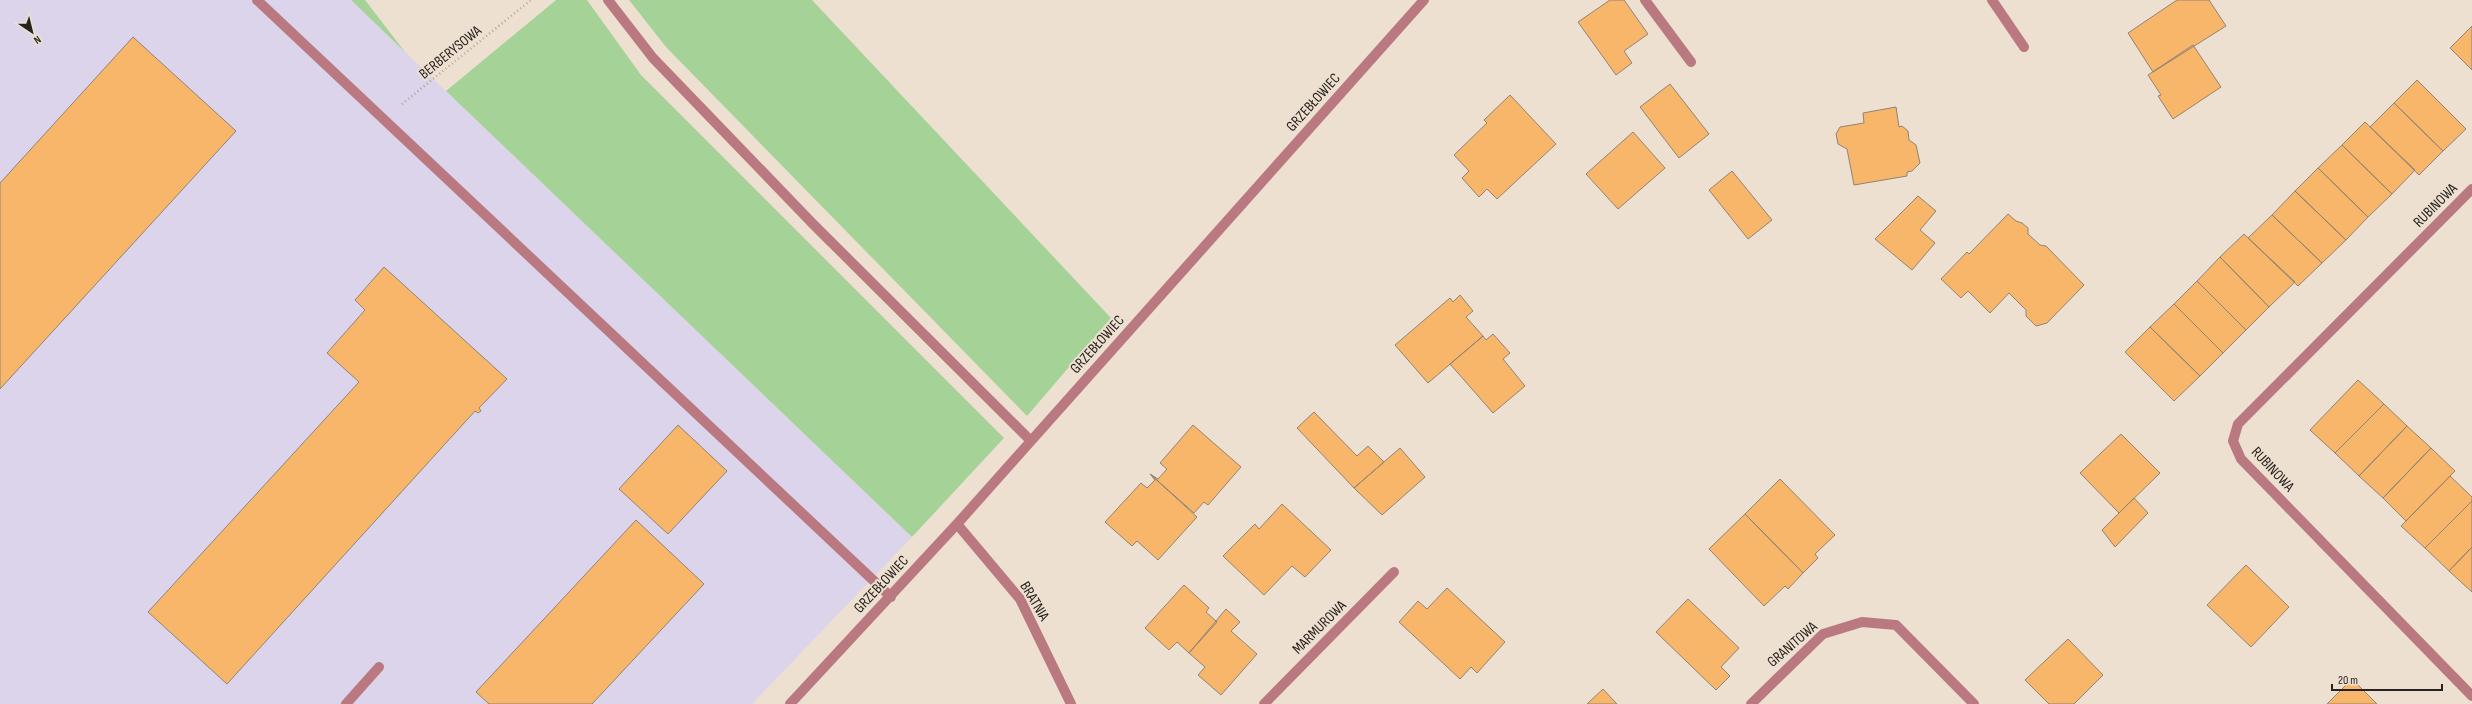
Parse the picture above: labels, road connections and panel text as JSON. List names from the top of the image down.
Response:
{
  "streets": {
    "street": [
      "GRZEBŁOWIEC",
      "RUBINOWA",
      "BRATNIA",
      "MARMUROWA",
      "GRANITOWA"
    ],
    "path": ["BERBERYSOWA"]
  },
  "crossings": [
    ["GRZEBŁOWIEC", "BRATNIA"]
  ],
  "scale_bar": "20 m",
  "north": "bottom right"
}
